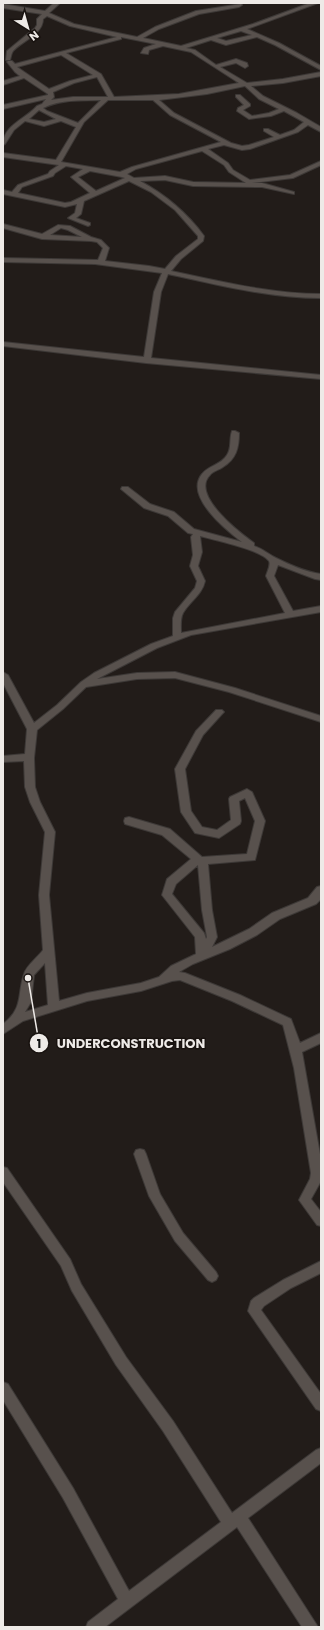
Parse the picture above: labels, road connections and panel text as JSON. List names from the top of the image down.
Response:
{
  "places": ["UNDERCONSTRUCTION"],
  "north": "bottom right"
}
